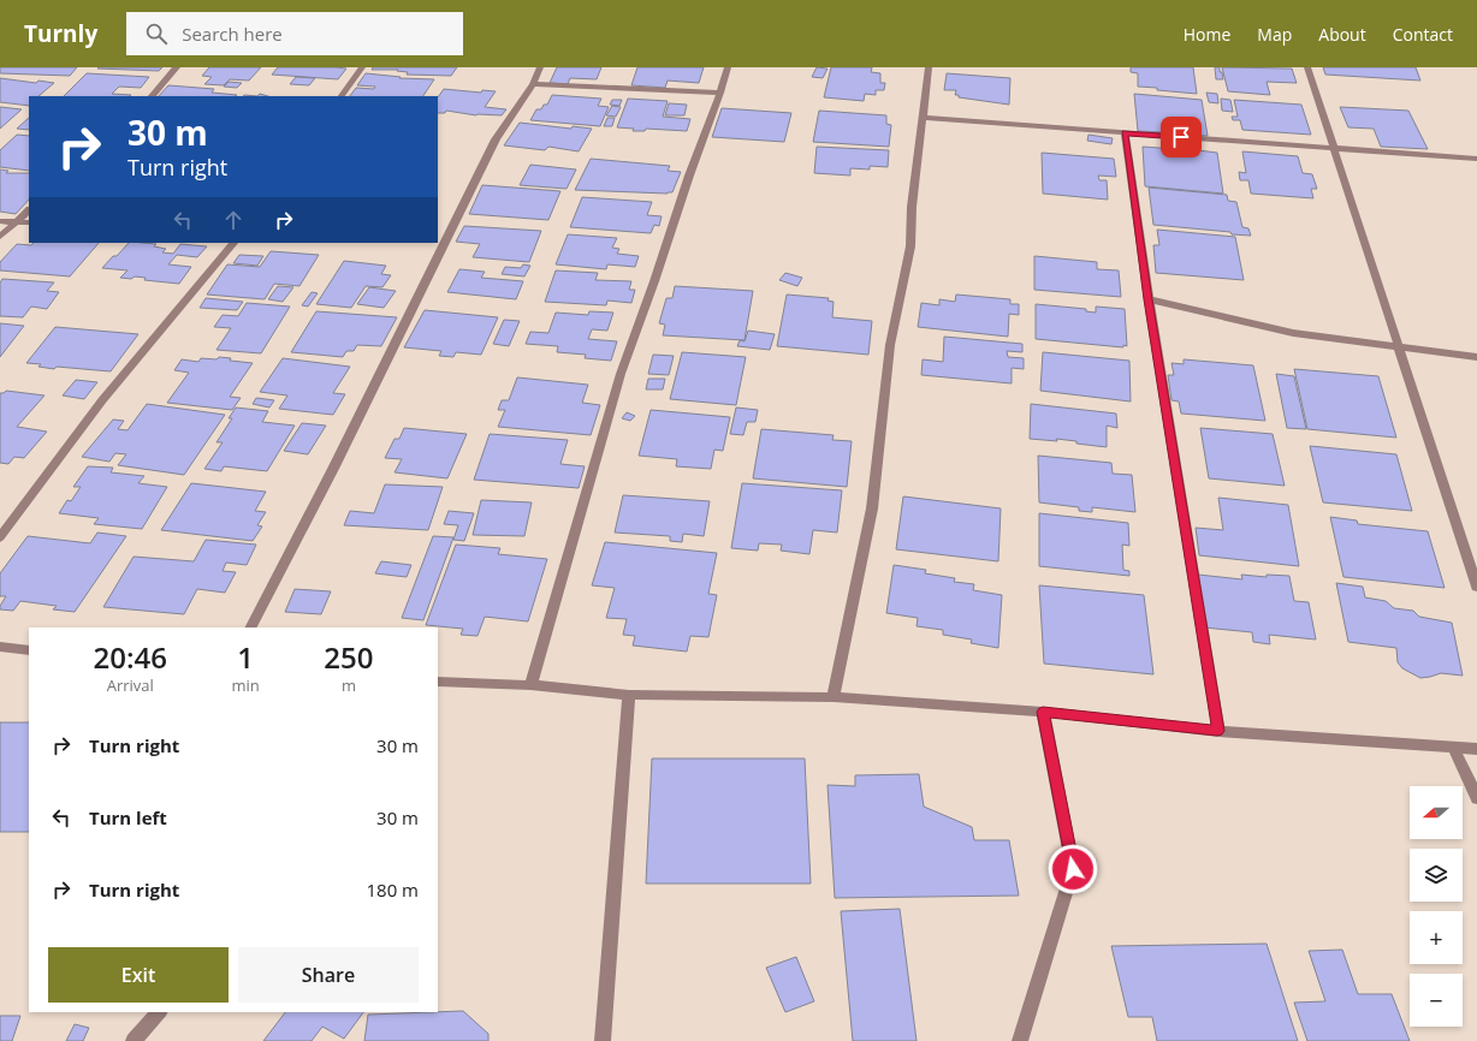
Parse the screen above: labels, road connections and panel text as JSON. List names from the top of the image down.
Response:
{
  "north": "left",
  "page": {
    "header": "Turnly",
    "search": "Search here",
    "nav": [
      "Home",
      "Map",
      "About",
      "Contact"
    ],
    "turn": ["30 m", "Turn right"],
    "eta": [
      "20:46",
      "Arrival",
      "1",
      "min",
      "250",
      "m"
    ],
    "list": [
      {
        "name": "Turn right",
        "value": "30 m"
      },
      {
        "name": "Turn left",
        "value": "30 m"
      },
      {
        "name": "Turn right",
        "value": "180 m"
      }
    ],
    "map_buttons": ["+", "−"],
    "buttons": ["Exit", "Share"]
  }
}
